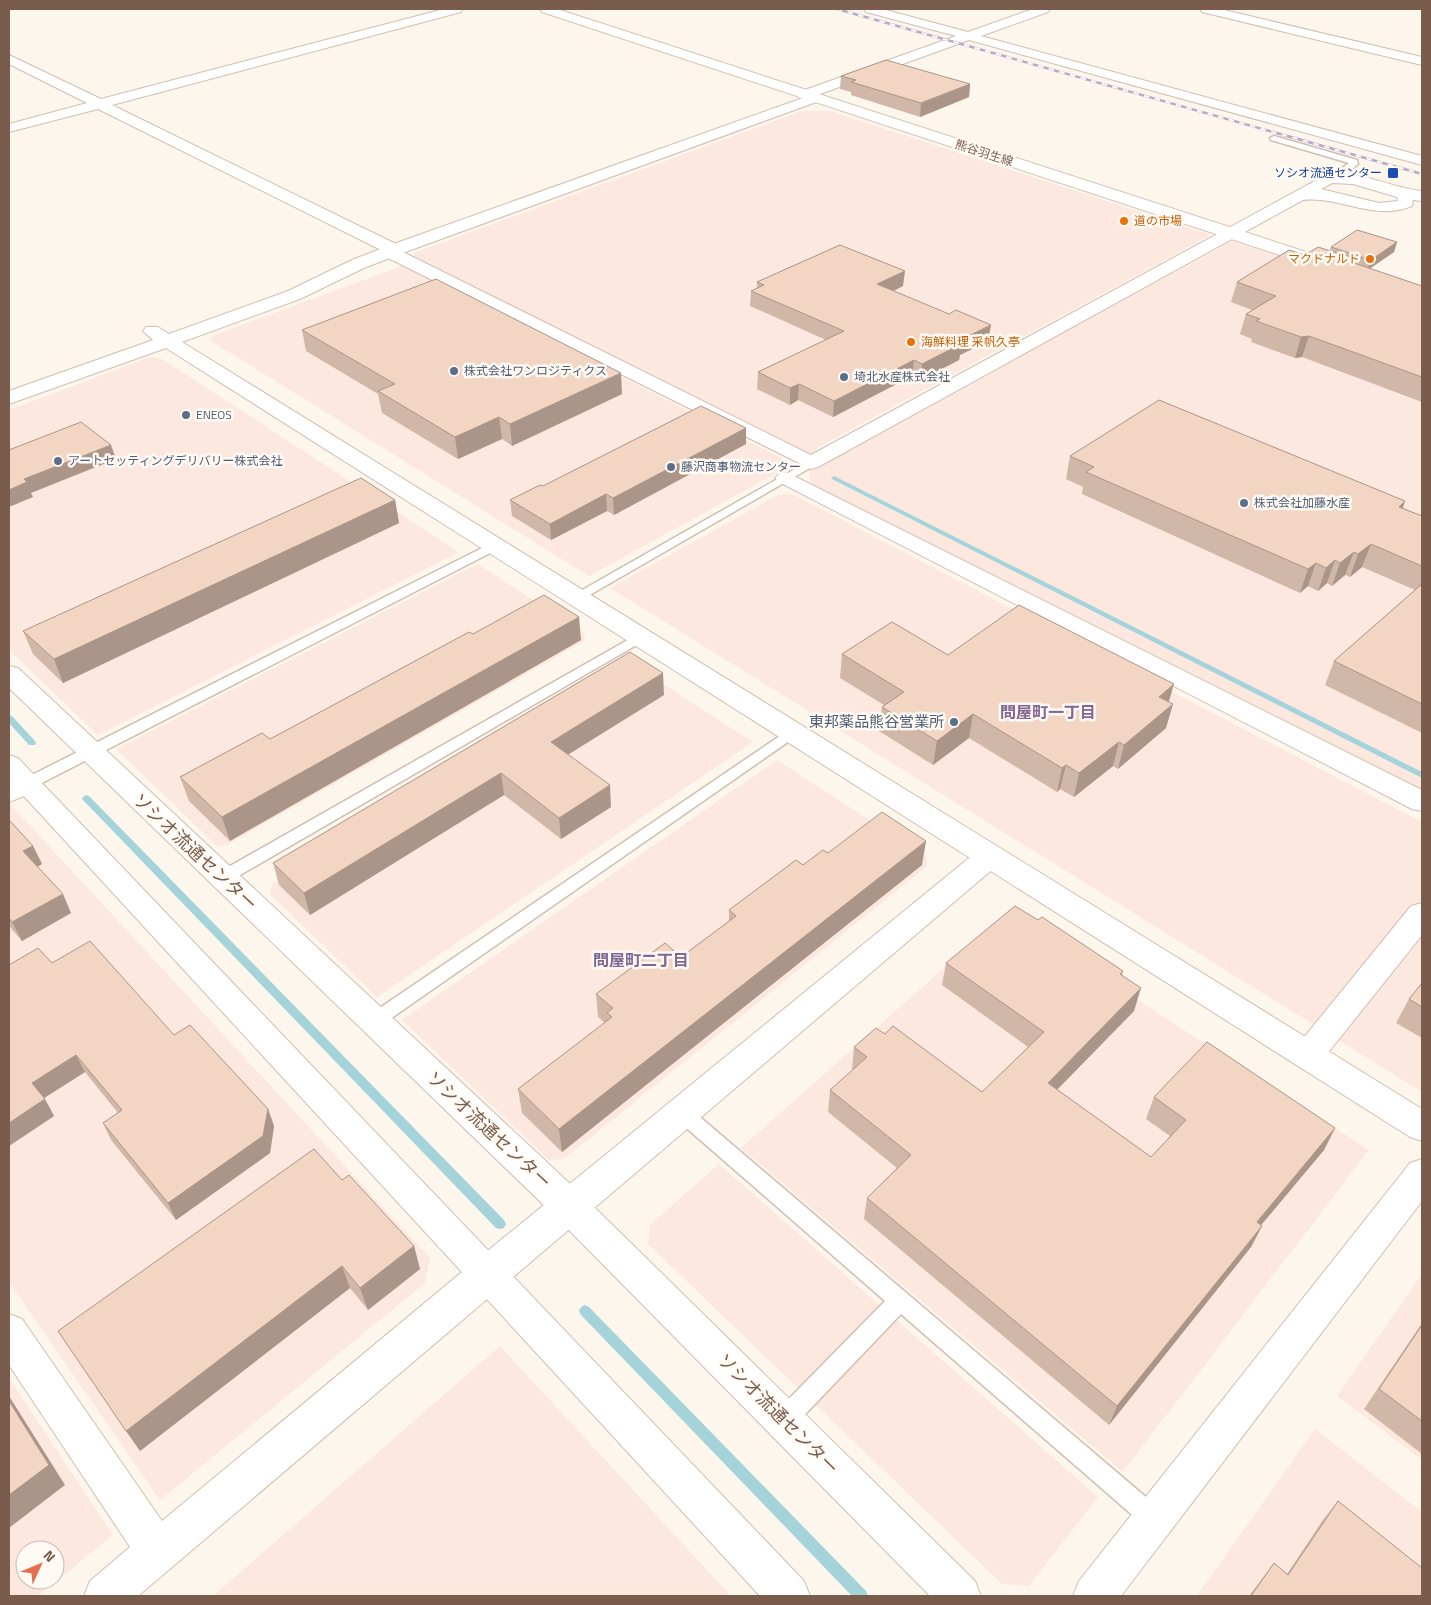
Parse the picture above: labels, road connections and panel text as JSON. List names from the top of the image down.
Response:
{
  "streets": {
    "street": ["熊谷羽生線", "ソシオ流通センター"]
  },
  "districts": ["問屋町一丁目", "問屋町二丁目"],
  "places": {
    "transit": ["ソシオ流通センター"],
    "other": [
      "道の市場",
      "マクドナルド",
      "海鮮料理 采帆久亭",
      "株式会社ワンロジティクス",
      "埼北水産株式会社",
      "ENEOS",
      "アートセッティングデリバリー株式会社",
      "藤沢商事物流センター",
      "株式会社加藤水産",
      "東邦薬品熊谷営業所"
    ]
  },
  "north": "top right"
}
